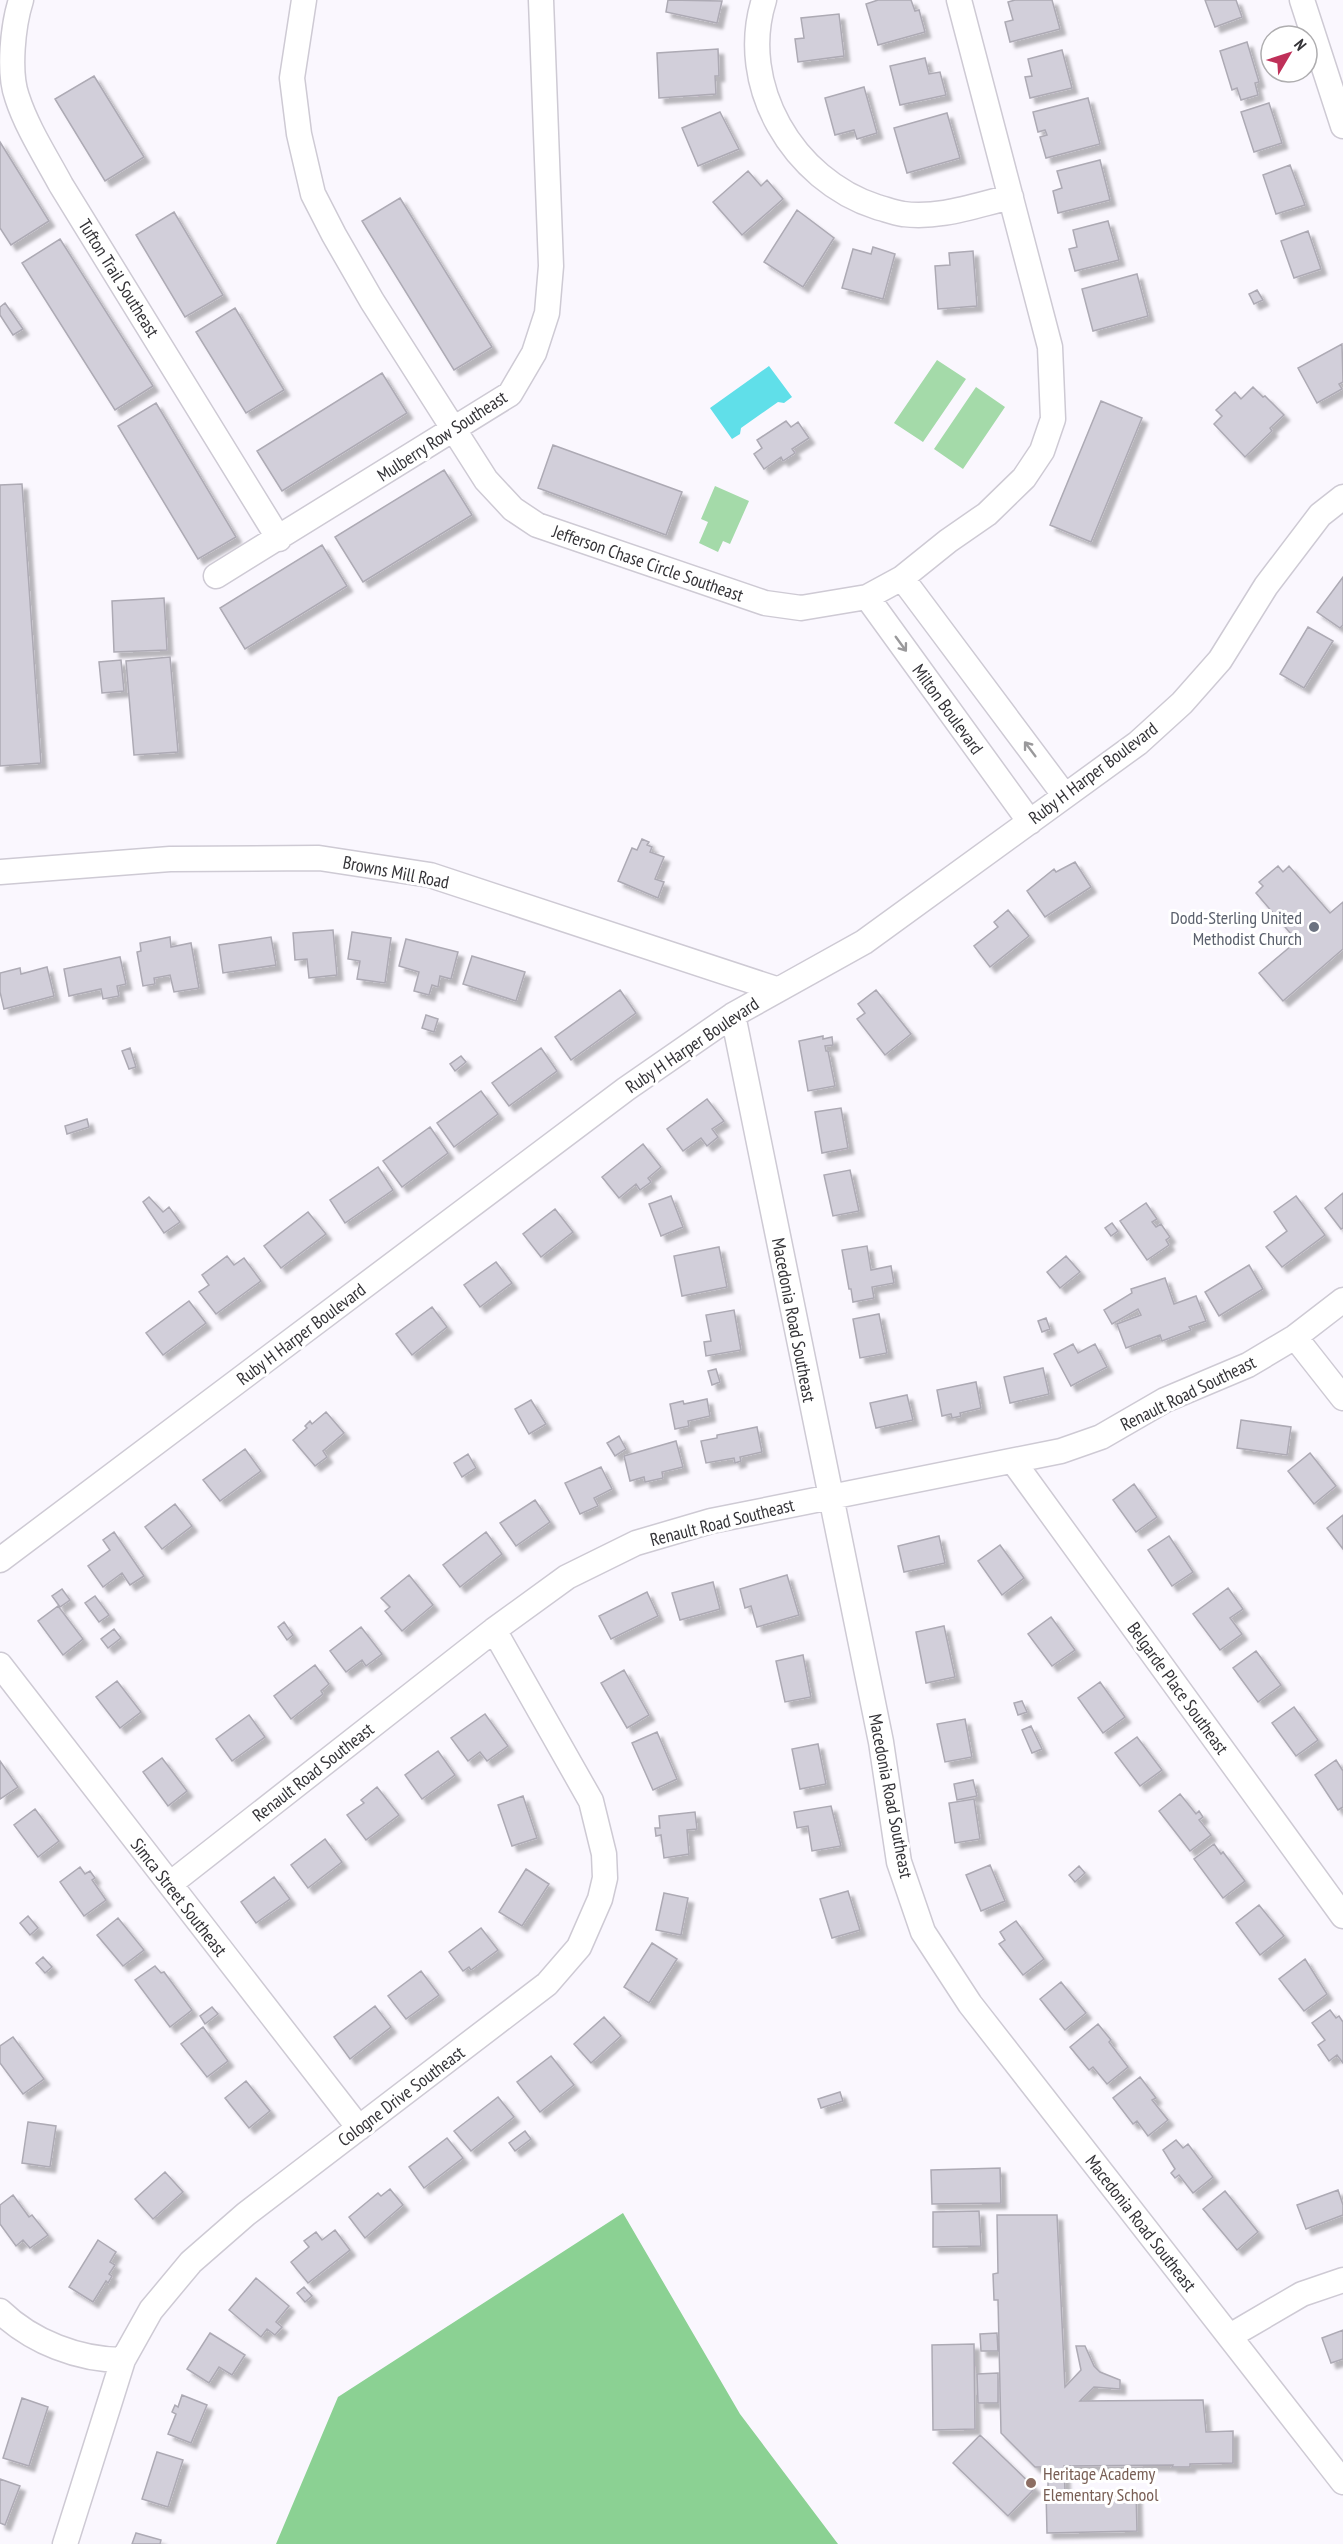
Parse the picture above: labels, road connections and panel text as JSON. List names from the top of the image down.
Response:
{
  "streets": {
    "street": [
      "Tufton Trail Southeast",
      "Mulberry Row Southeast",
      "Jefferson Chase Circle Southeast",
      "Milton Boulevard",
      "Ruby H Harper Boulevard",
      "Browns Mill Road",
      "Macedonia Road Southeast",
      "Renault Road Southeast",
      "Belgarde Place Southeast",
      "Simca Street Southeast",
      "Cologne Drive Southeast"
    ]
  },
  "crossings": [
    ["Tufton Trail Southeast", "Mulberry Row Southeast"],
    ["Mulberry Row Southeast", "Jefferson Chase Circle Southeast"],
    ["Jefferson Chase Circle Southeast", "Milton Boulevard"],
    ["Milton Boulevard", "Ruby H Harper Boulevard"],
    ["Ruby H Harper Boulevard", "Browns Mill Road"],
    ["Ruby H Harper Boulevard", "Macedonia Road Southeast"],
    ["Macedonia Road Southeast", "Renault Road Southeast"],
    ["Renault Road Southeast", "Belgarde Place Southeast"],
    ["Renault Road Southeast", "Simca Street Southeast"],
    ["Renault Road Southeast", "Cologne Drive Southeast"],
    ["Simca Street Southeast", "Cologne Drive Southeast"]
  ],
  "places": ["Dodd-Sterling United Methodist Church", "Heritage Academy Elementary School"],
  "north": "top right"
}
